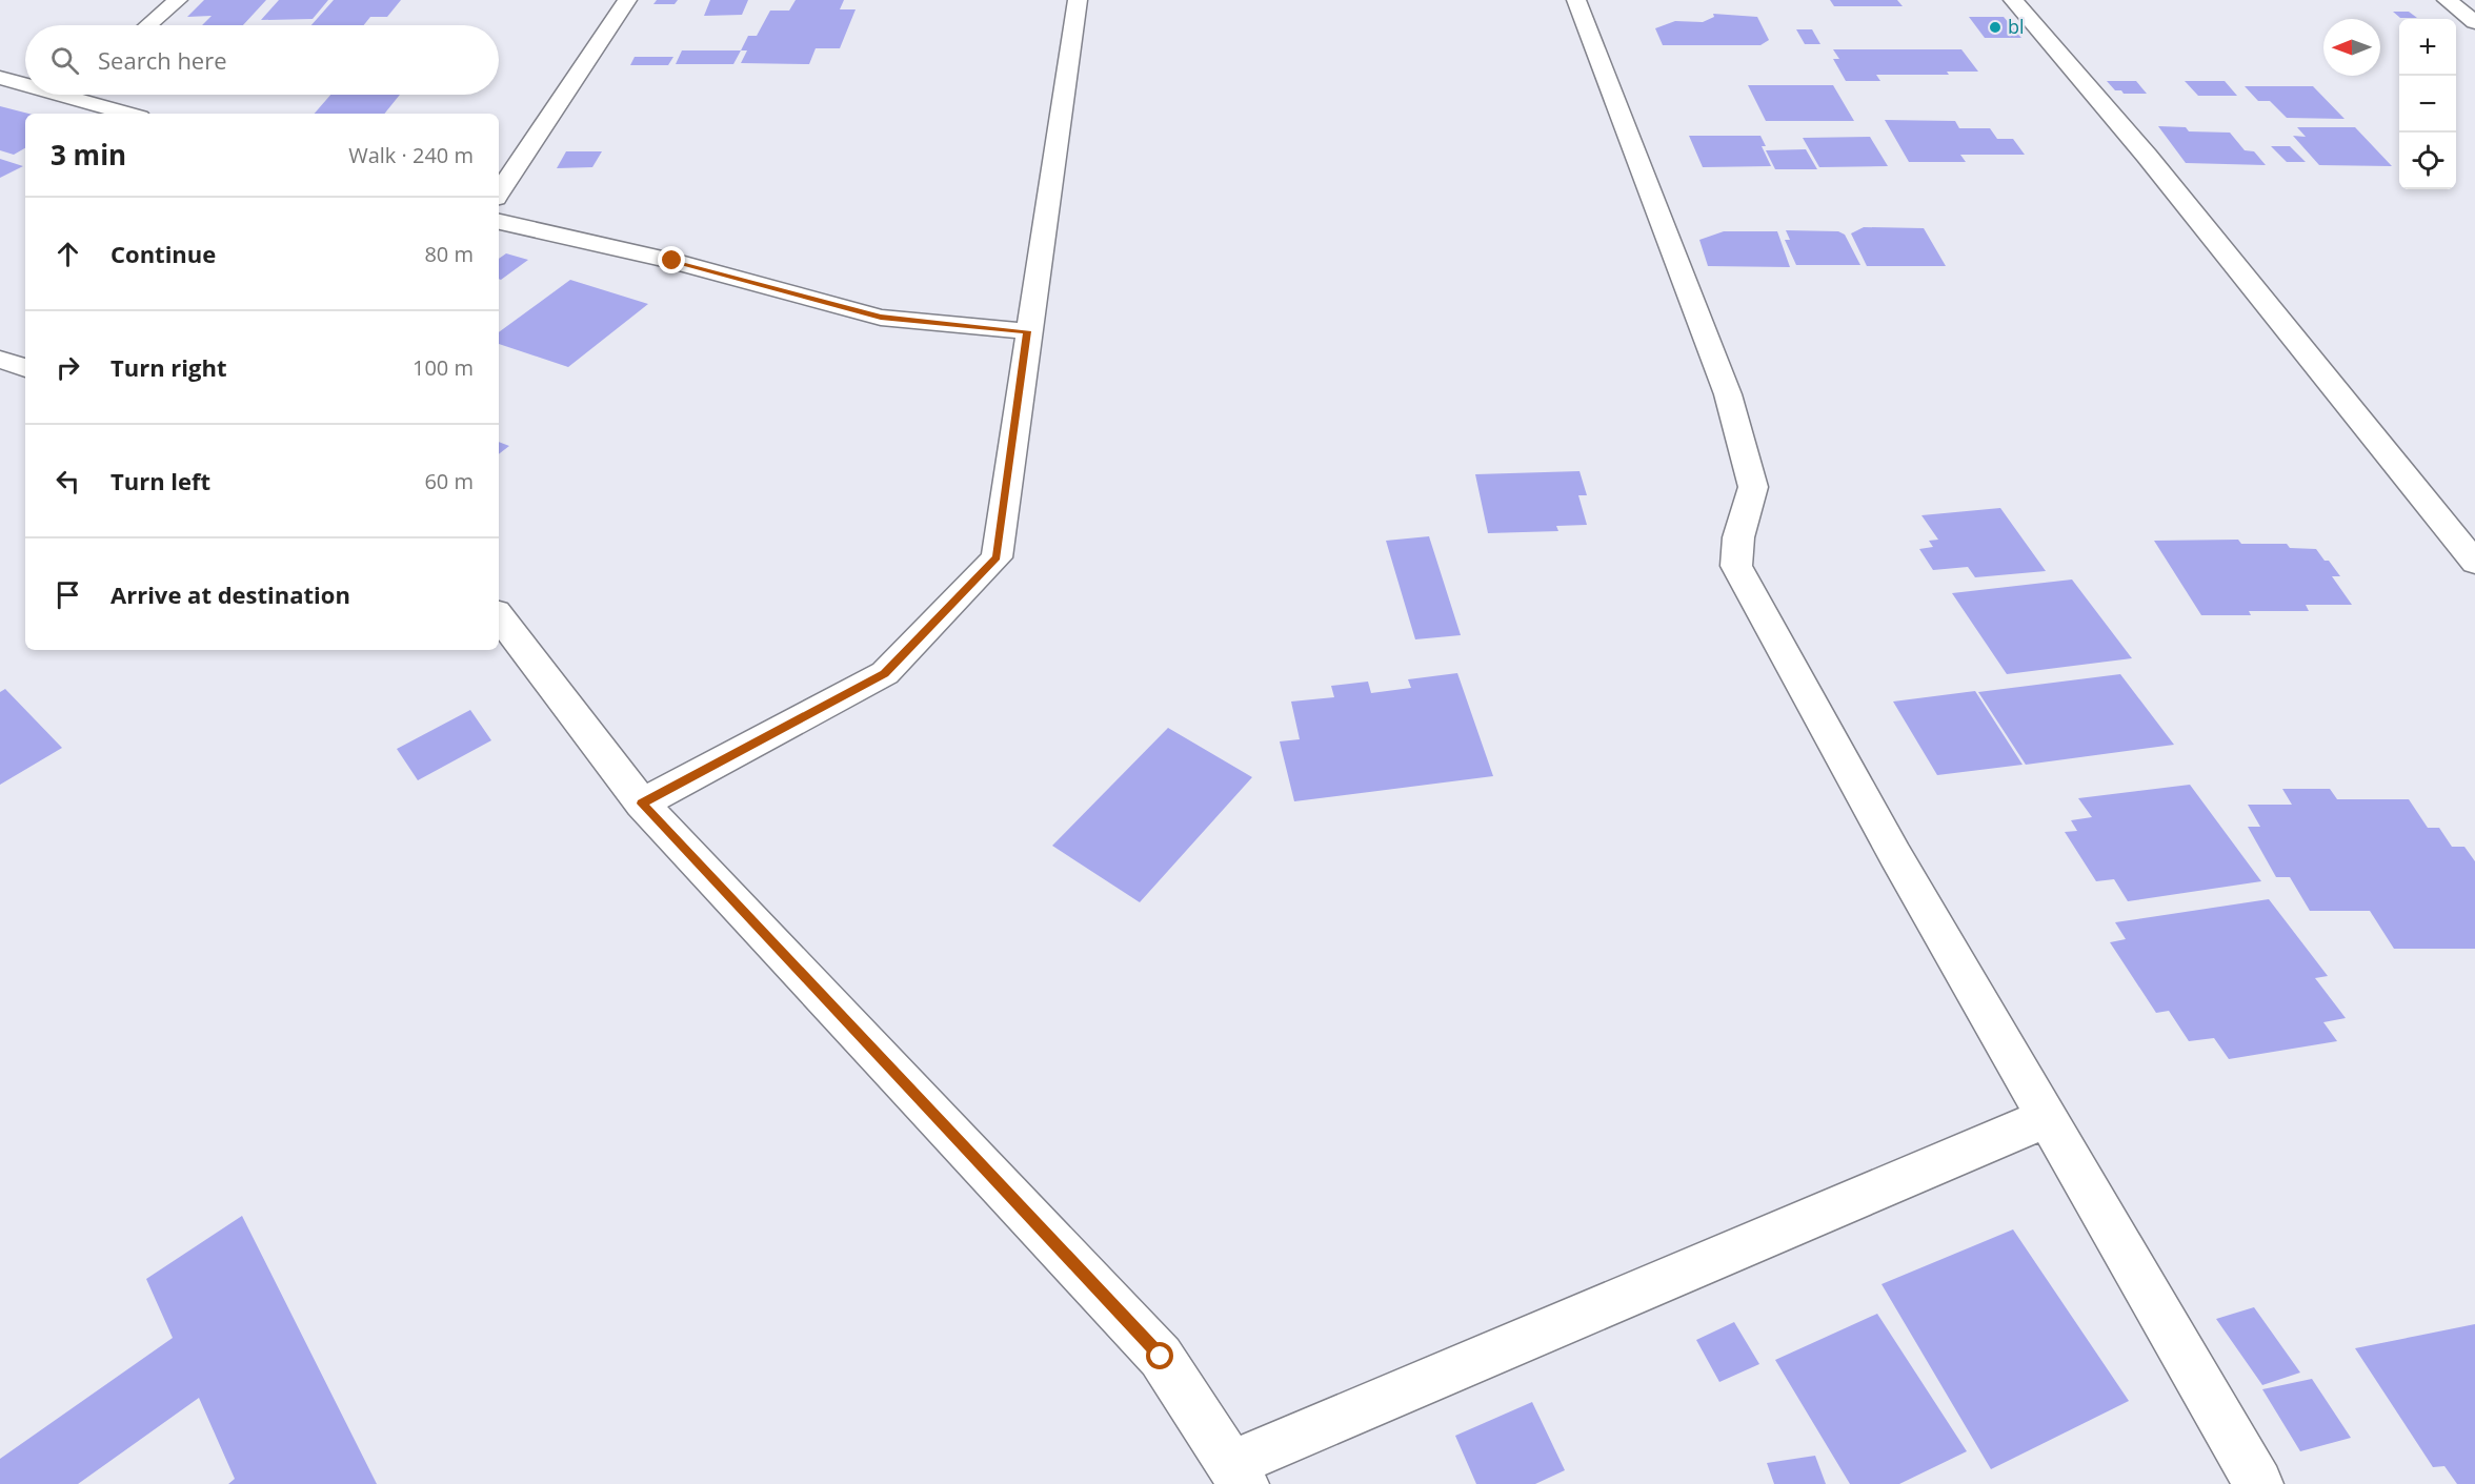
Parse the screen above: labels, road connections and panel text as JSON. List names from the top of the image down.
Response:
{
  "places": ["bl"],
  "north": "left",
  "page": {
    "map_buttons": ["+", "−"],
    "search": "Search here",
    "heading": ["3 min", "Walk · 240 m"],
    "list": [
      ["Continue", "80 m"],
      ["Turn right", "100 m"],
      ["Turn left", "60 m"],
      "Arrive at destination"
    ]
  }
}
